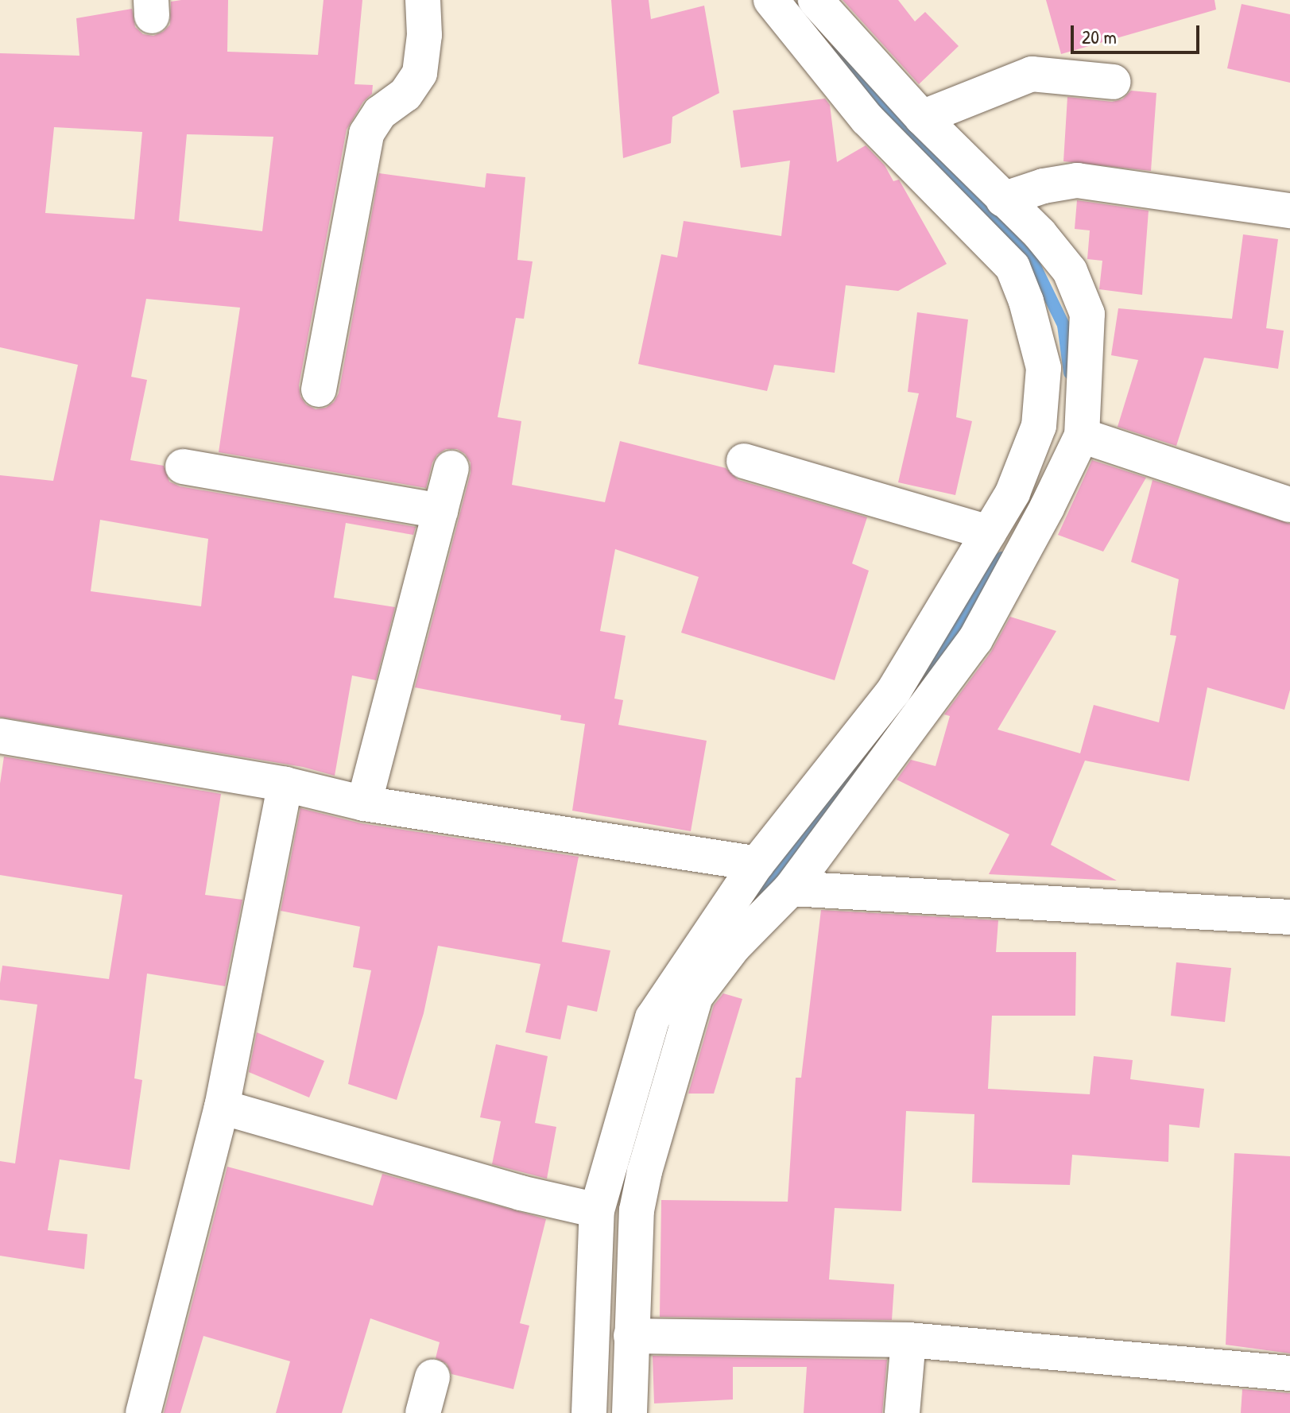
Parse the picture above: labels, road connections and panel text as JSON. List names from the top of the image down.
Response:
{
  "scale_bar": "20 m"
}
